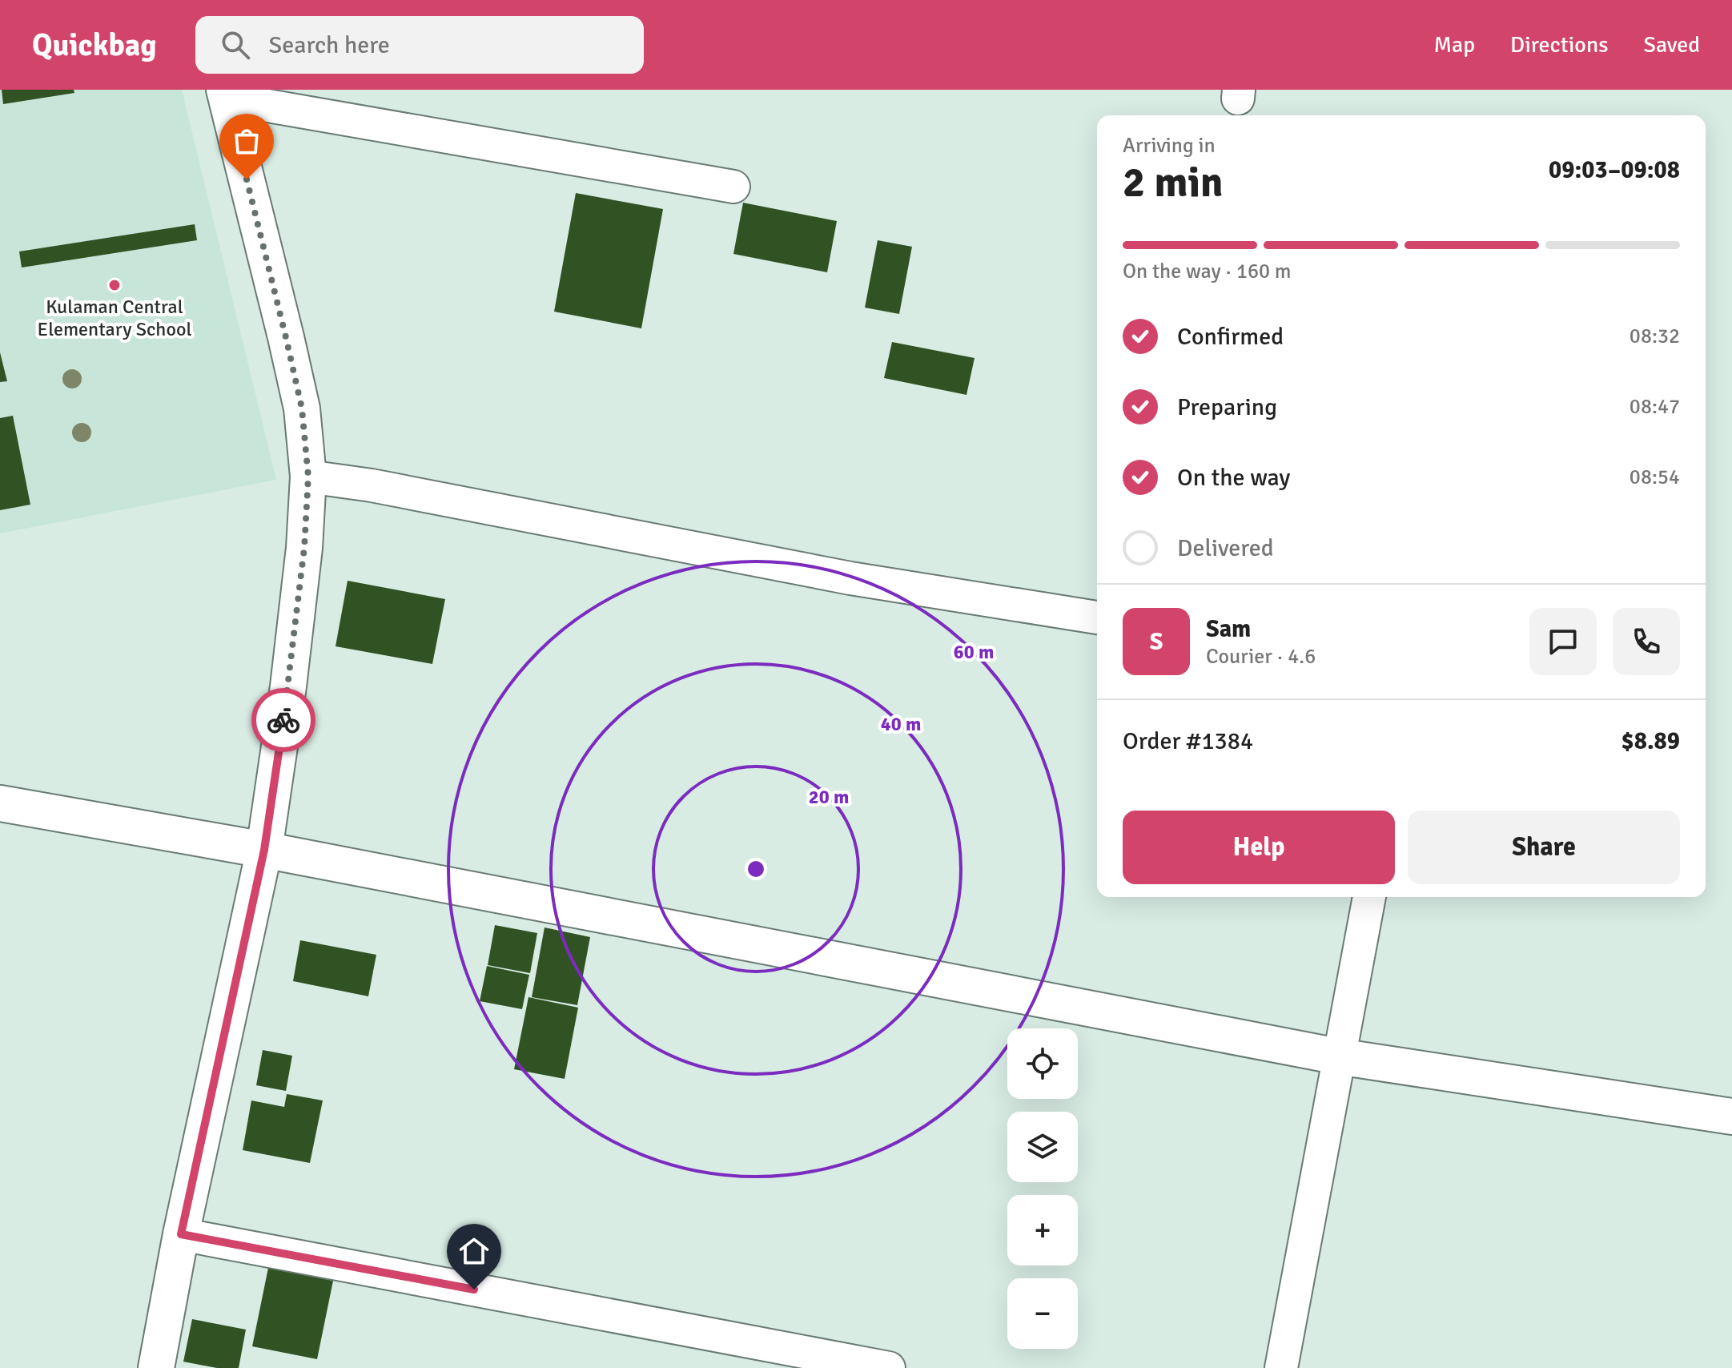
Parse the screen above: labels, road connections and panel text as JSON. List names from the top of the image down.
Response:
{
  "places": ["Kulaman Central Elementary School"],
  "page": {
    "header": "Quickbag",
    "search": "Search here",
    "nav": ["Map", "Directions", "Saved"],
    "heading": ["2 min", "Arriving in", "09:03–09:08"],
    "panel": [
      "Sam",
      "Courier · 4.6",
      "Order #1384",
      "$8.89"
    ],
    "bar": "On the way · 160 m",
    "list": [
      ["Confirmed", "08:32"],
      ["Preparing", "08:47"],
      ["On the way", "08:54"],
      "Delivered"
    ],
    "round": "S",
    "buttons": ["Help", "Share"],
    "map_buttons": ["+", "−"]
  },
  "rings": ["60 m", "40 m", "20 m"]
}
